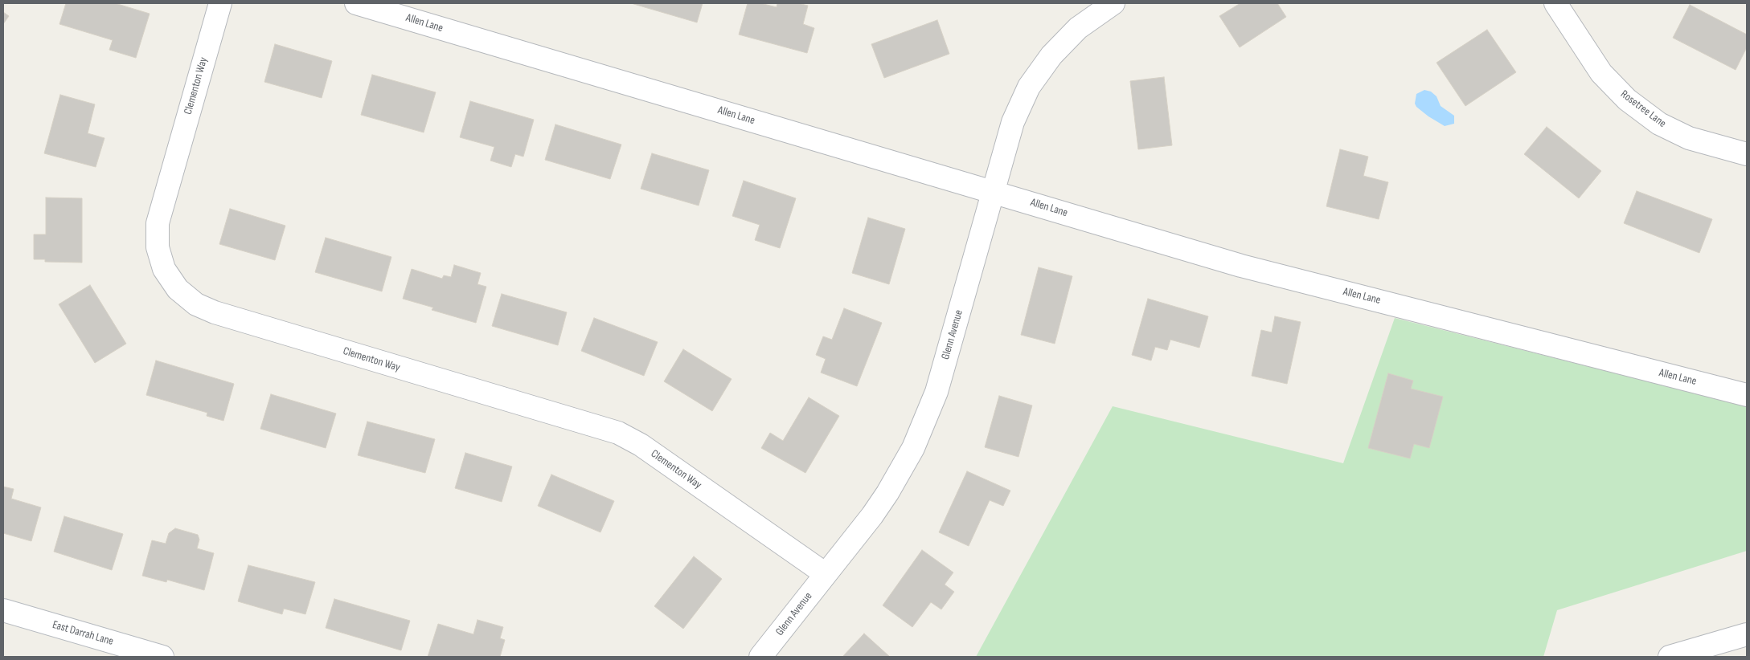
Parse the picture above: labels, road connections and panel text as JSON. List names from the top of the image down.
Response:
{
  "streets": {
    "street": [
      "Allen Lane",
      "Clementon Way",
      "Rosetree Lane",
      "Glenn Avenue",
      "East Darrah Lane"
    ]
  },
  "crossings": [
    ["Allen Lane", "Glenn Avenue"],
    ["Clementon Way", "Glenn Avenue"]
  ]
}
